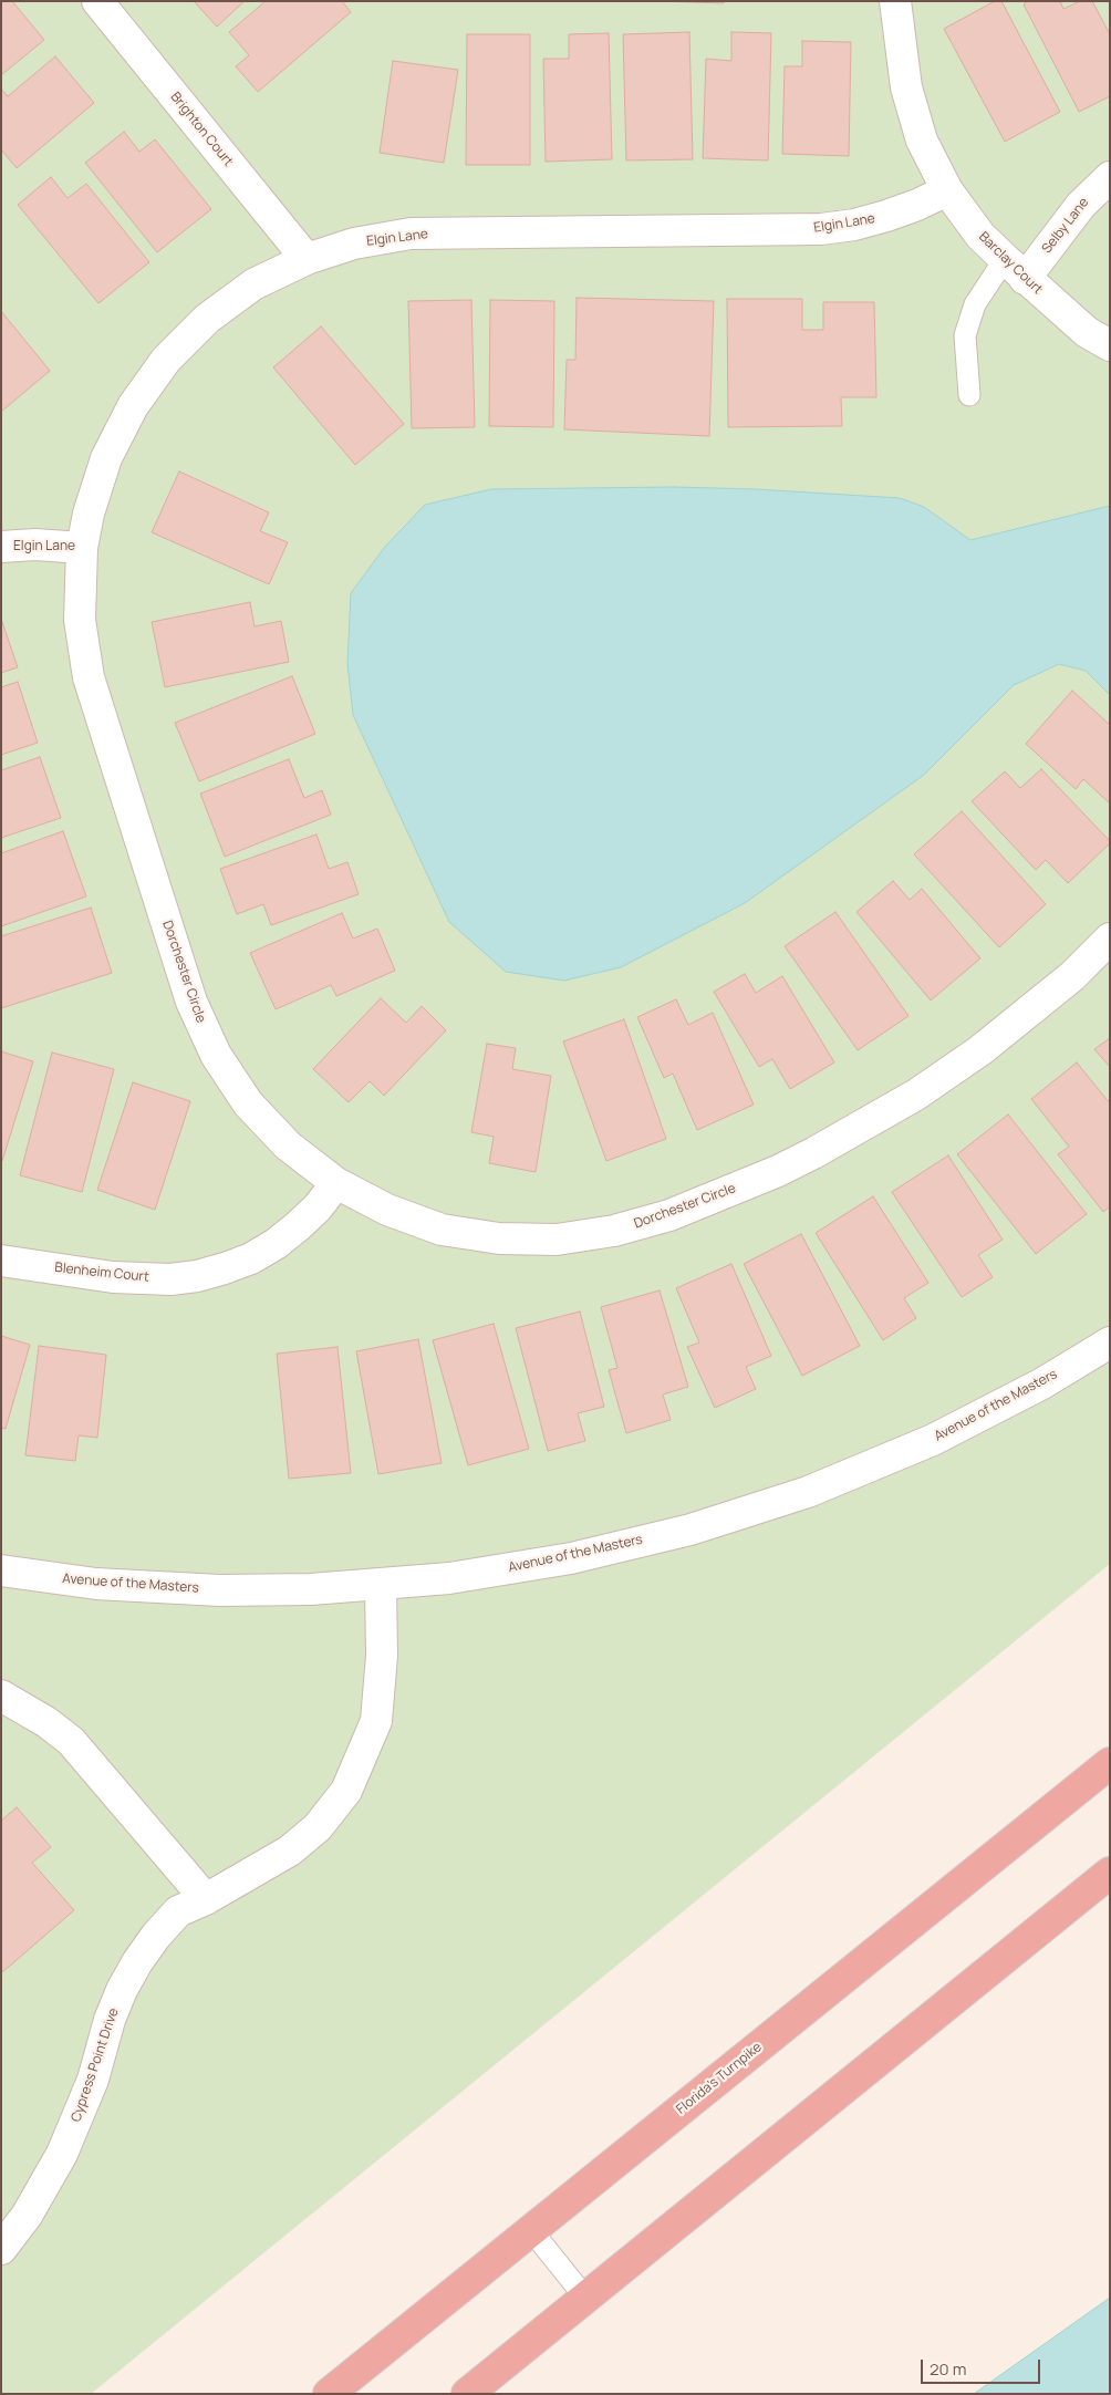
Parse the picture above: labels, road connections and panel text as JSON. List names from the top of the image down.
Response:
{
  "streets": {
    "highway": ["Florida's Turnpike"],
    "street": [
      "Brighton Court",
      "Elgin Lane",
      "Selby Lane",
      "Barclay Court",
      "Dorchester Circle",
      "Blenheim Court",
      "Avenue of the Masters",
      "Cypress Point Drive"
    ]
  },
  "crossings": [
    ["Brighton Court", "Elgin Lane"],
    ["Elgin Lane", "Barclay Court"],
    ["Elgin Lane", "Dorchester Circle"],
    ["Selby Lane", "Barclay Court"],
    ["Dorchester Circle", "Blenheim Court"],
    ["Avenue of the Masters", "Cypress Point Drive"]
  ],
  "scale_bar": "20 m"
}
